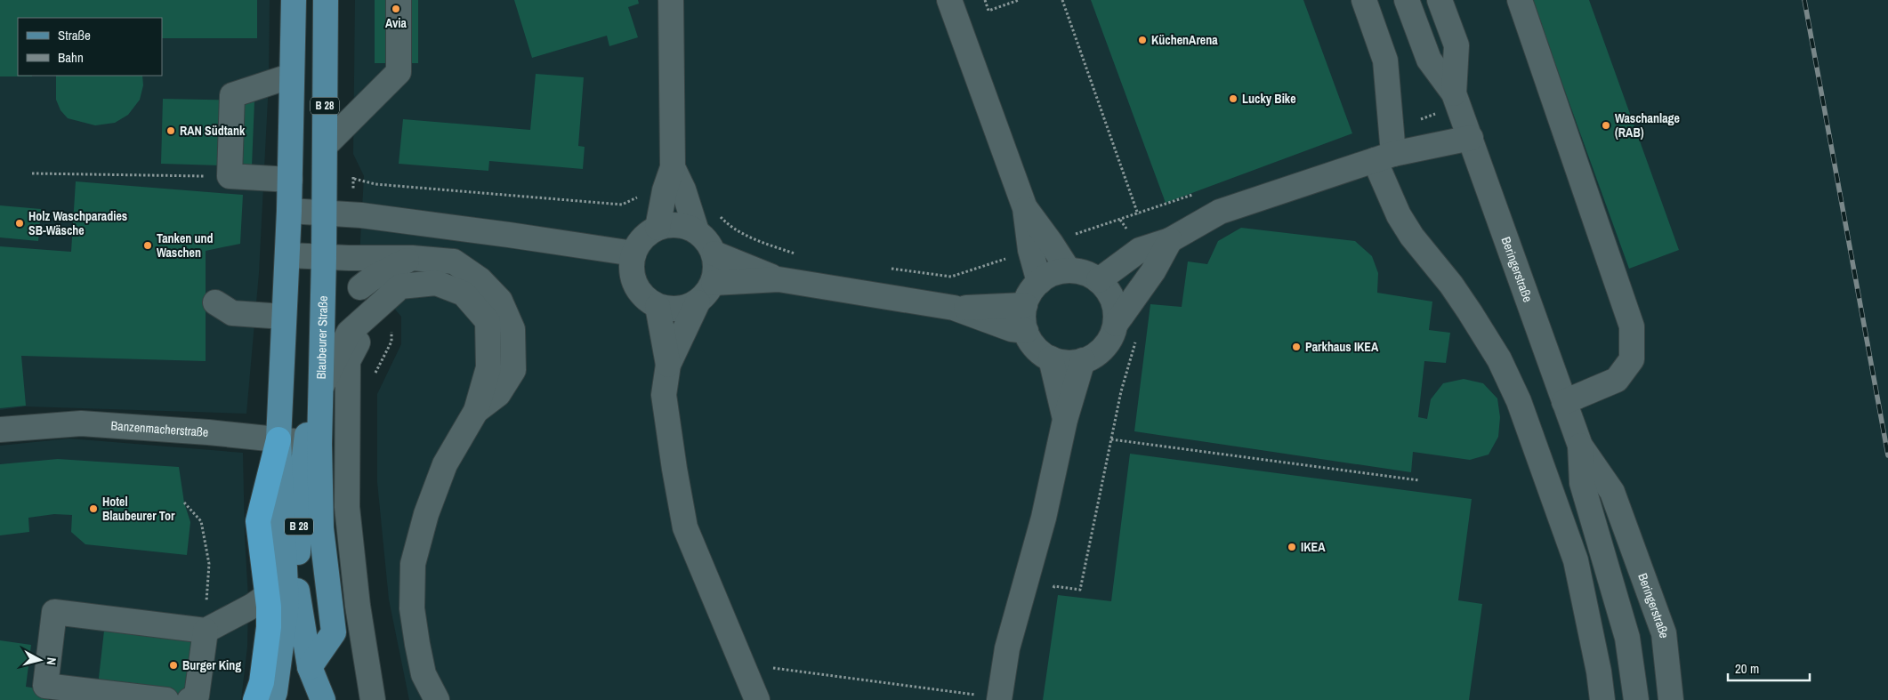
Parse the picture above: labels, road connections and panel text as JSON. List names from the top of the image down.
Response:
{
  "streets": {
    "main road": ["B 28", "Blaubeurer Straße"],
    "street": ["Beringerstraße", "Banzenmacherstraße"]
  },
  "crossings": [
    ["B 28", "Blaubeurer Straße"],
    ["B 28", "Banzenmacherstraße"],
    ["Blaubeurer Straße", "Banzenmacherstraße"]
  ],
  "places": [
    "Avia",
    "KüchenArena",
    "Lucky Bike",
    "Waschanlage (RAB)",
    "RAN Südtank",
    "Holz Waschparadies SB-Wäsche",
    "Tanken und Waschen",
    "Parkhaus IKEA",
    "Hotel Blaubeurer Tor",
    "IKEA",
    "Burger King"
  ],
  "legend": ["Straße", "Bahn"],
  "scale_bar": "20 m",
  "north": "right"
}
